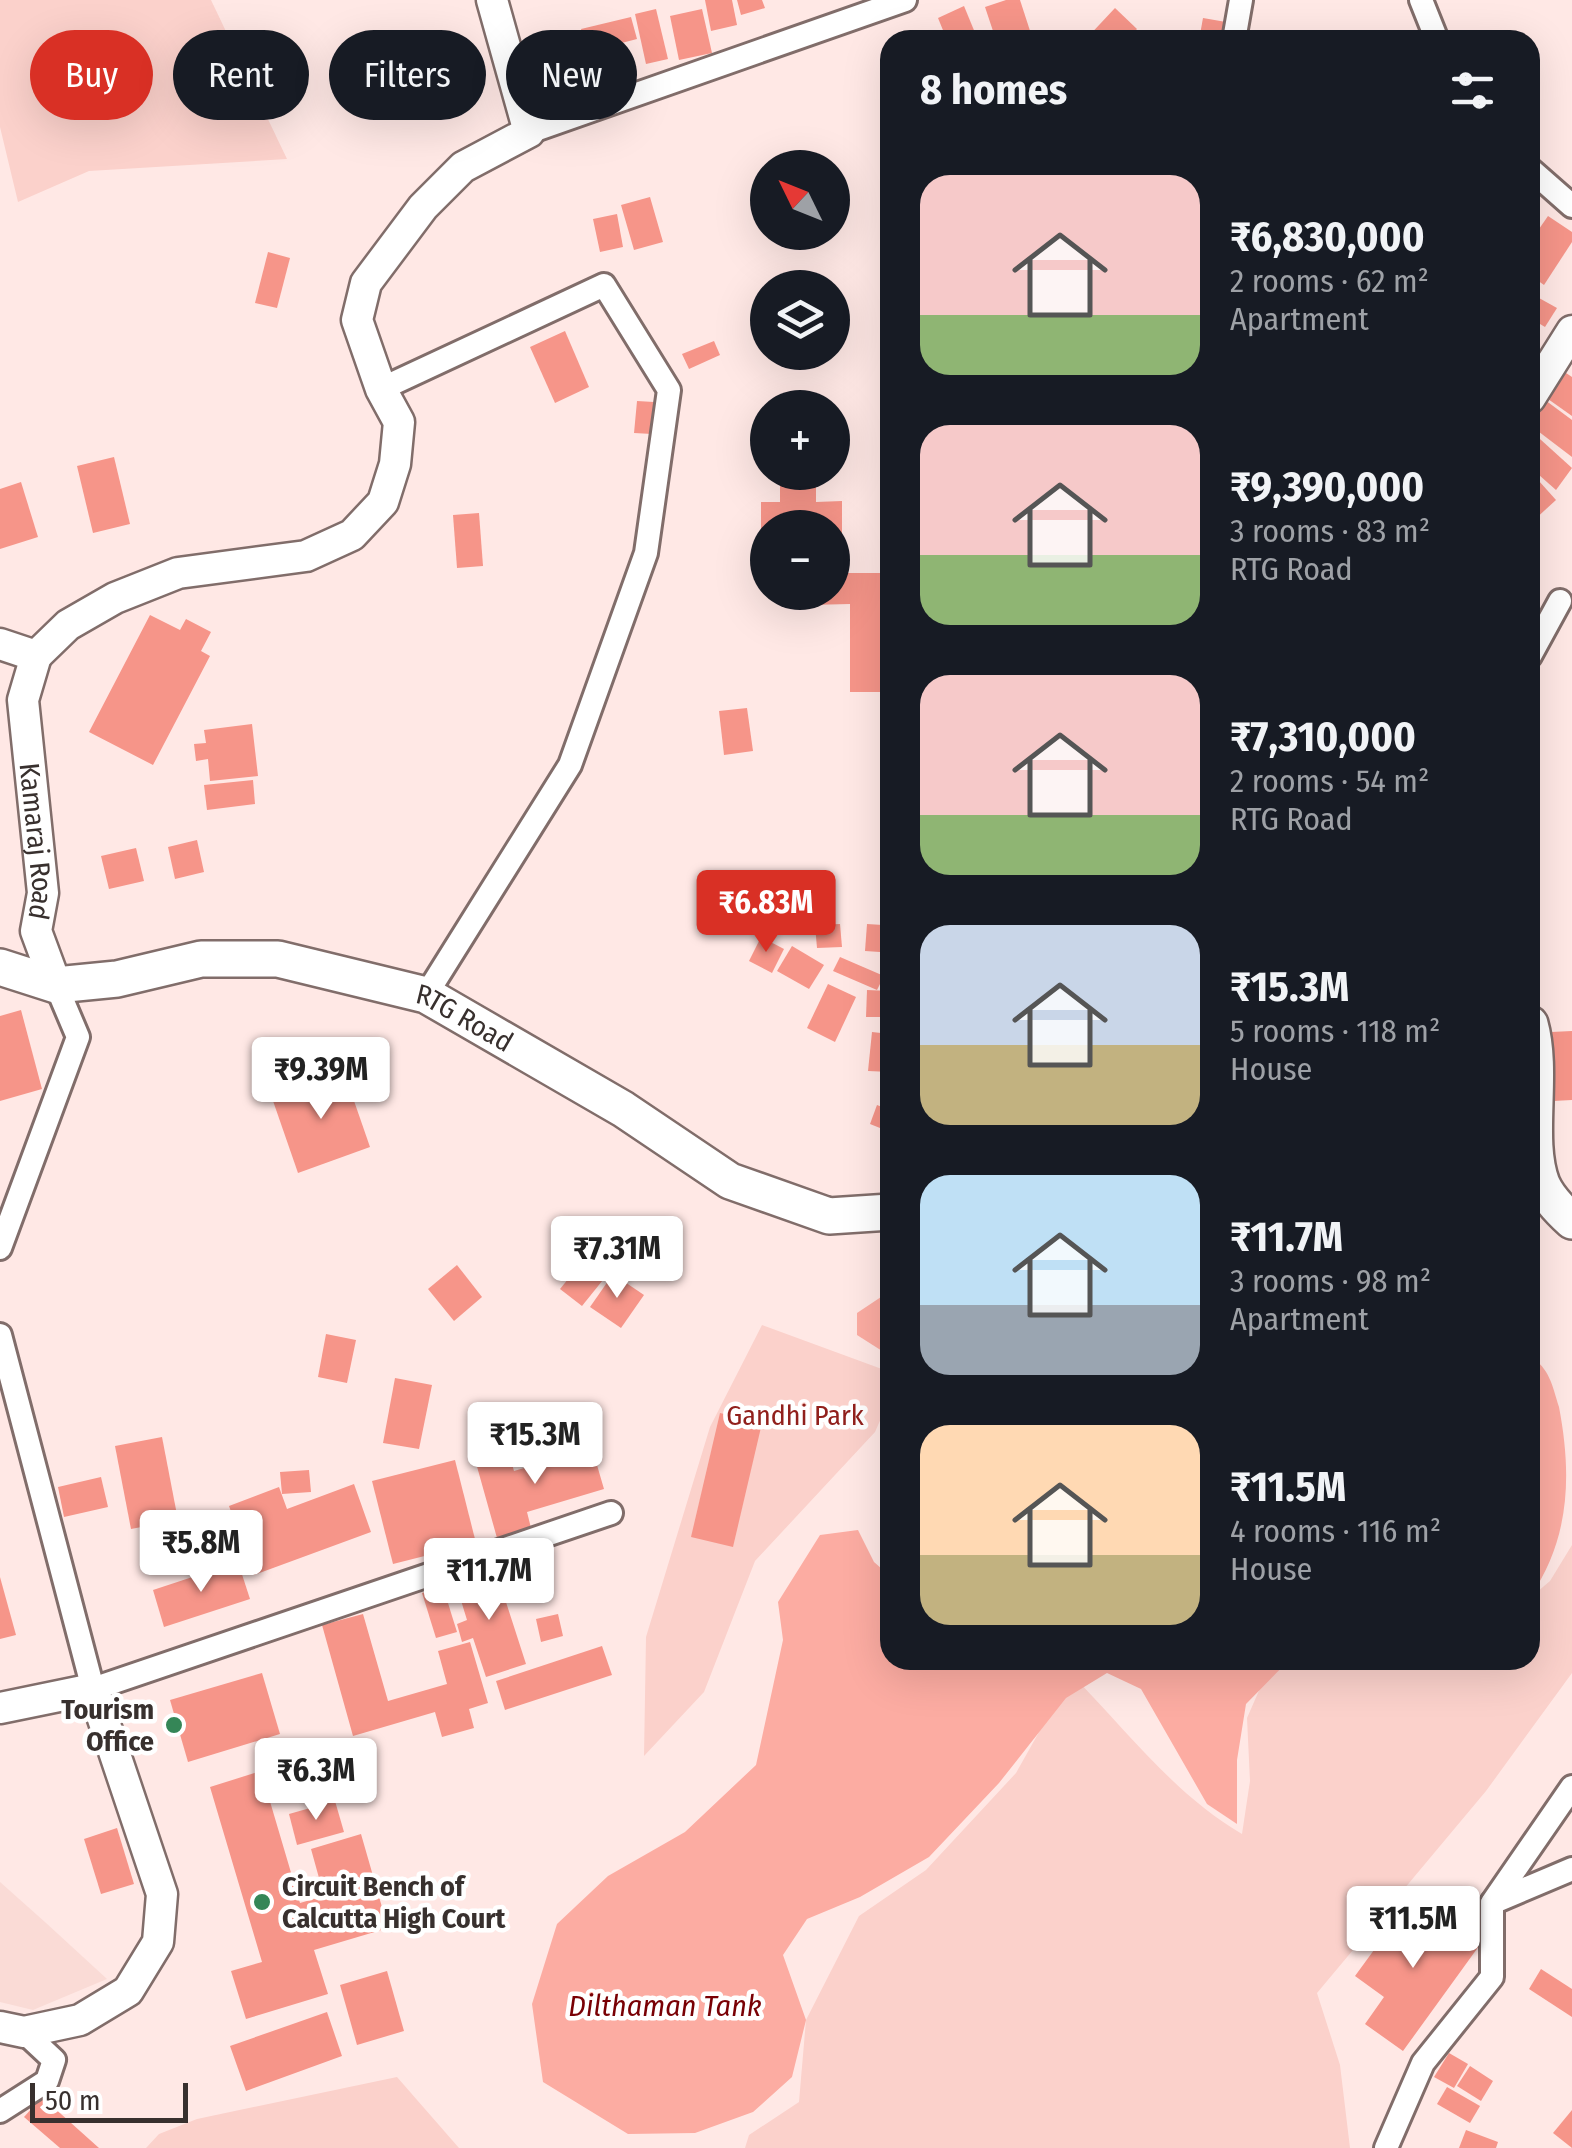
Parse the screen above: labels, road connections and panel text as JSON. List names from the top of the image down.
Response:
{
  "streets": {
    "main road": ["RTG Road"],
    "street": ["Kamaraj Road"]
  },
  "crossings": [
    ["Kamaraj Road", "RTG Road"]
  ],
  "water": ["Dilthaman Tank"],
  "parks": ["Gandhi Park"],
  "places": ["Tourism Office", "Circuit Bench of Calcutta High Court"],
  "scale_bar": "50 m",
  "north": "top left",
  "page": {
    "chip": [
      "Buy",
      "Rent",
      "Filters",
      "New"
    ],
    "heading": "8 homes",
    "map_buttons": ["+", "−"],
    "list": [
      {
        "name": "₹6,830,000",
        "note": "2 rooms · 62 m² · Apartment"
      },
      {
        "name": "₹9,390,000",
        "note": "3 rooms · 83 m² · RTG Road"
      },
      {
        "name": "₹7,310,000",
        "note": "2 rooms · 54 m² · RTG Road"
      },
      {
        "name": "₹15.3M",
        "note": "5 rooms · 118 m² · House"
      },
      {
        "name": "₹11.7M",
        "note": "3 rooms · 98 m² · Apartment"
      },
      {
        "name": "₹11.5M",
        "note": "4 rooms · 116 m² · House"
      }
    ],
    "price": [
      "₹6.83M",
      "₹9.39M",
      "₹7.31M",
      "₹15.3M",
      "₹5.8M",
      "₹11.7M",
      "₹6.3M",
      "₹11.5M"
    ],
    "scale": "50 m"
  }
}
